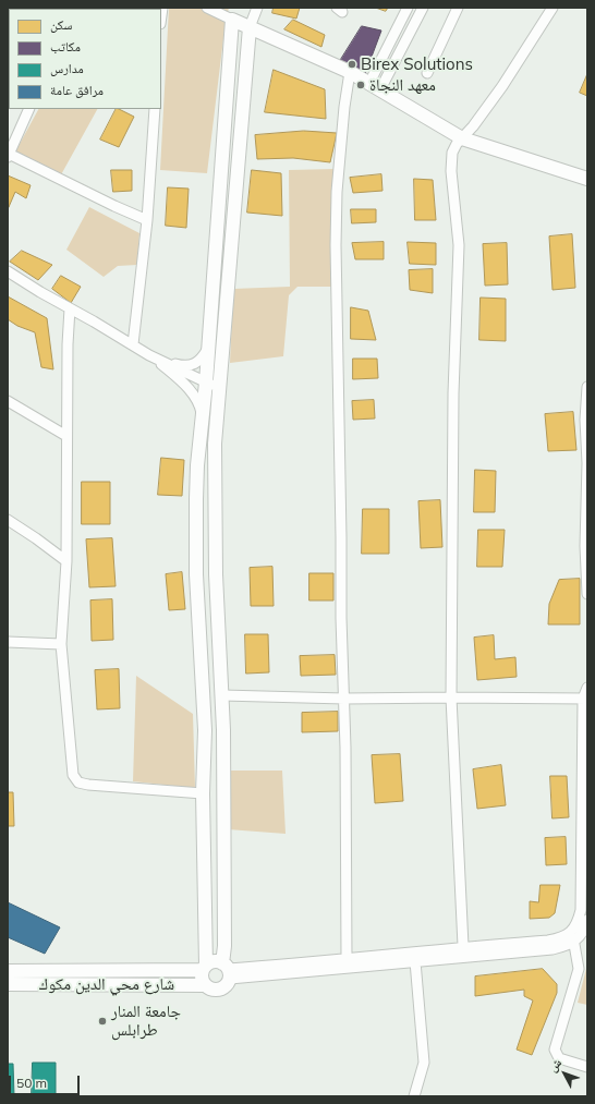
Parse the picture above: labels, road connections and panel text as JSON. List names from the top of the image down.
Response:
{
  "streets": {
    "street": ["شارع محي الدين مكوك"]
  },
  "places": ["Birex Solutions", "معهد النجاة", "جامعة المنار طرابلس"],
  "legend": [
    "سكن",
    "مكاتب",
    "مدارس",
    "مرافق عامة"
  ],
  "scale_bar": "50 m",
  "north": "top left"
}
